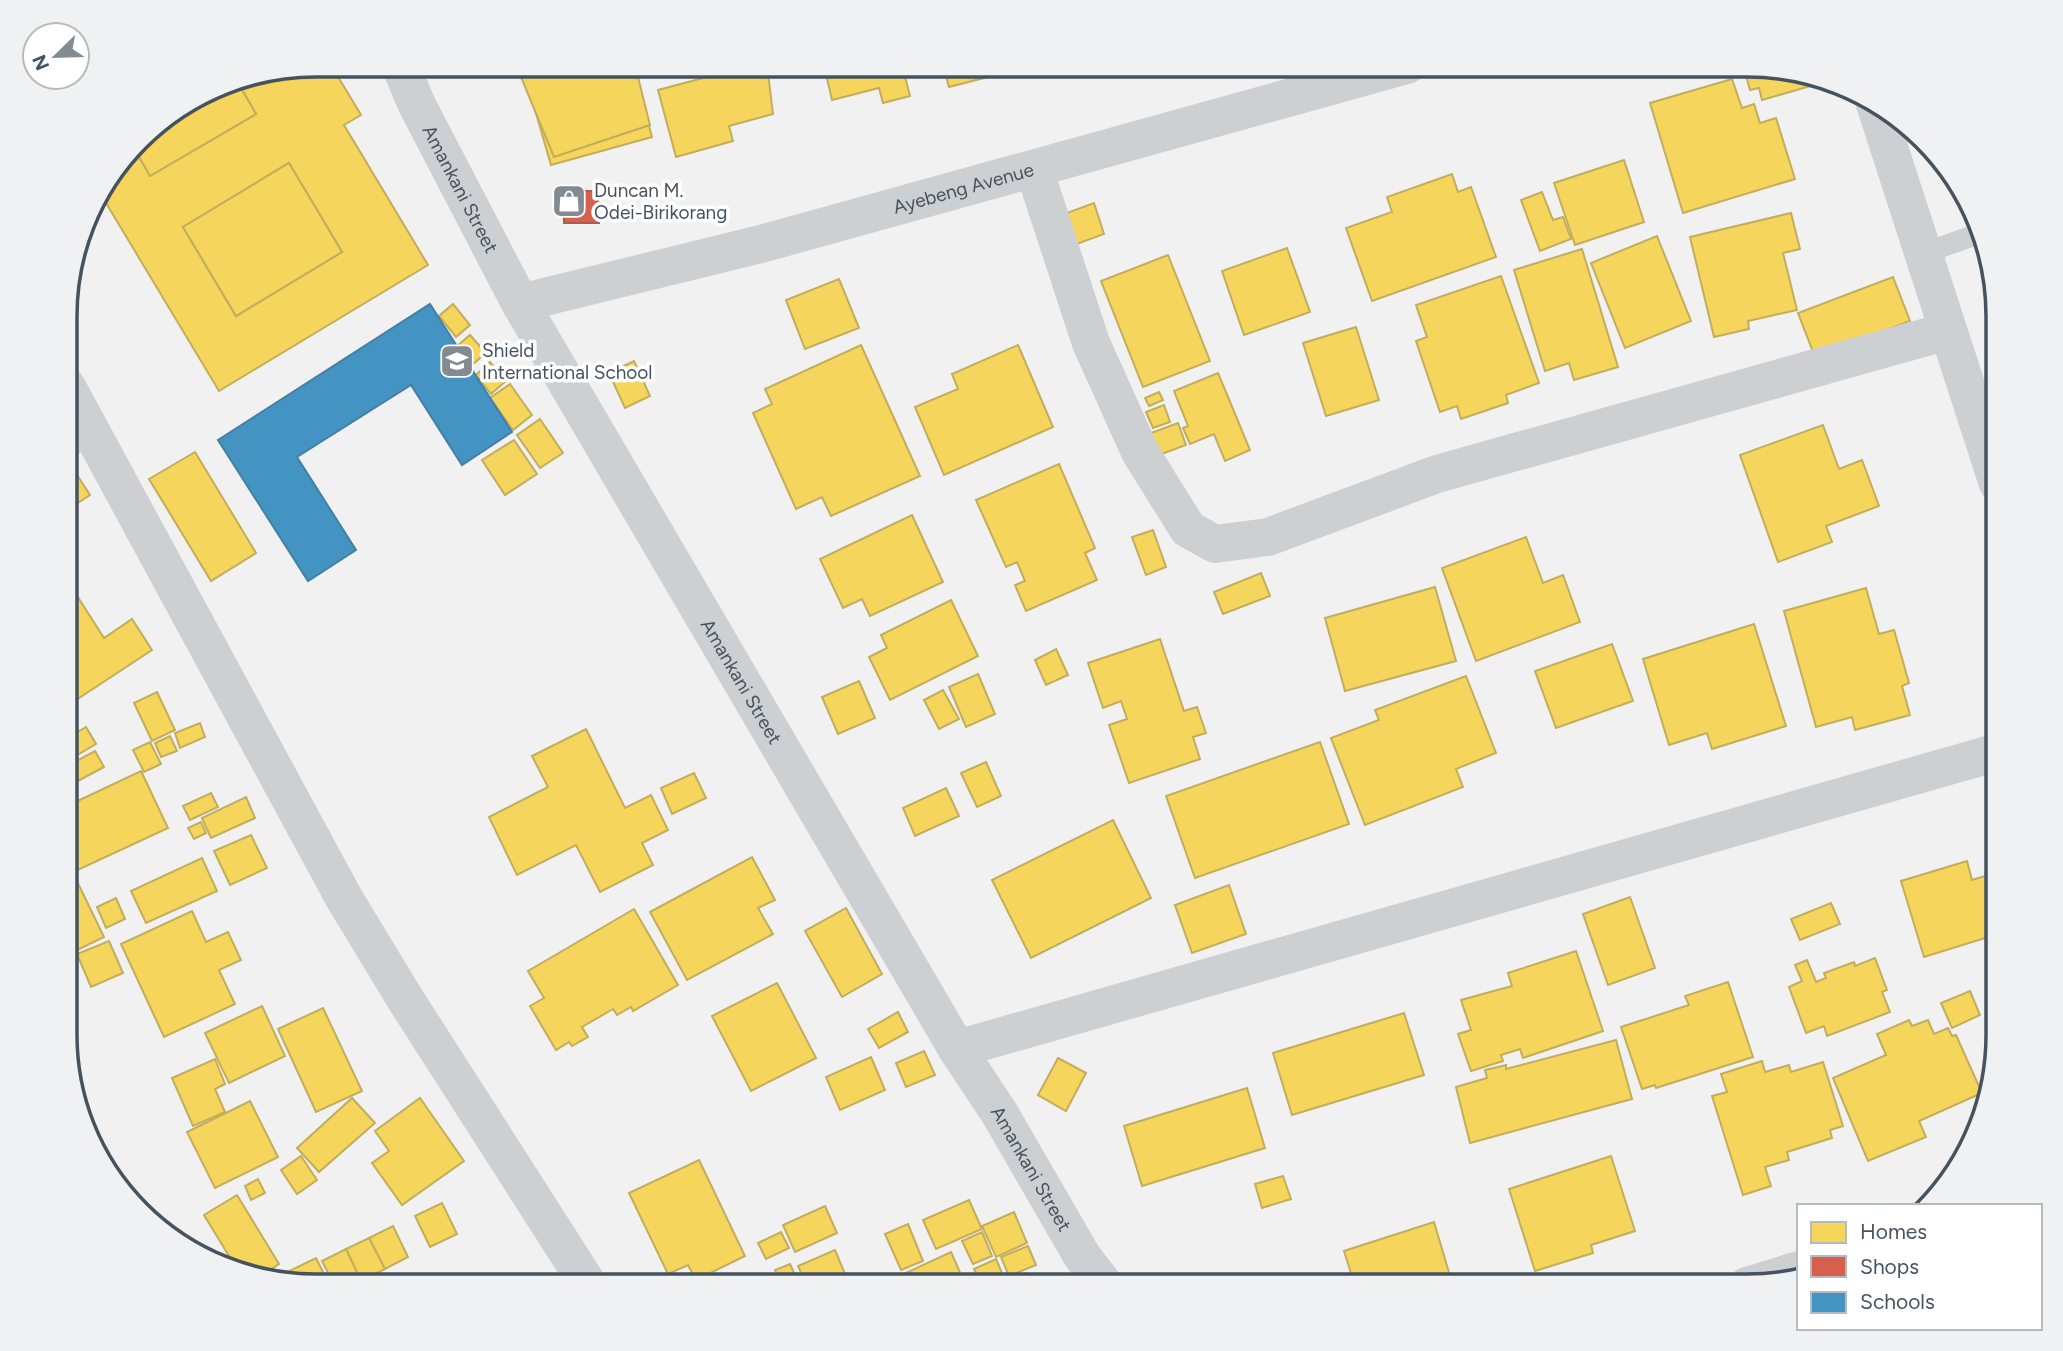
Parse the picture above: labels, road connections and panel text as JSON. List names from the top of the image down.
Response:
{
  "streets": {
    "street": ["Ayebeng Avenue", "Amankani Street"]
  },
  "crossings": [
    ["Ayebeng Avenue", "Amankani Street"]
  ],
  "places": {
    "shop": ["Duncan M. Odei-Birikorang"],
    "school or university": ["Shield International School"]
  },
  "legend": ["Homes", "Shops", "Schools"],
  "north": "bottom left"
}
